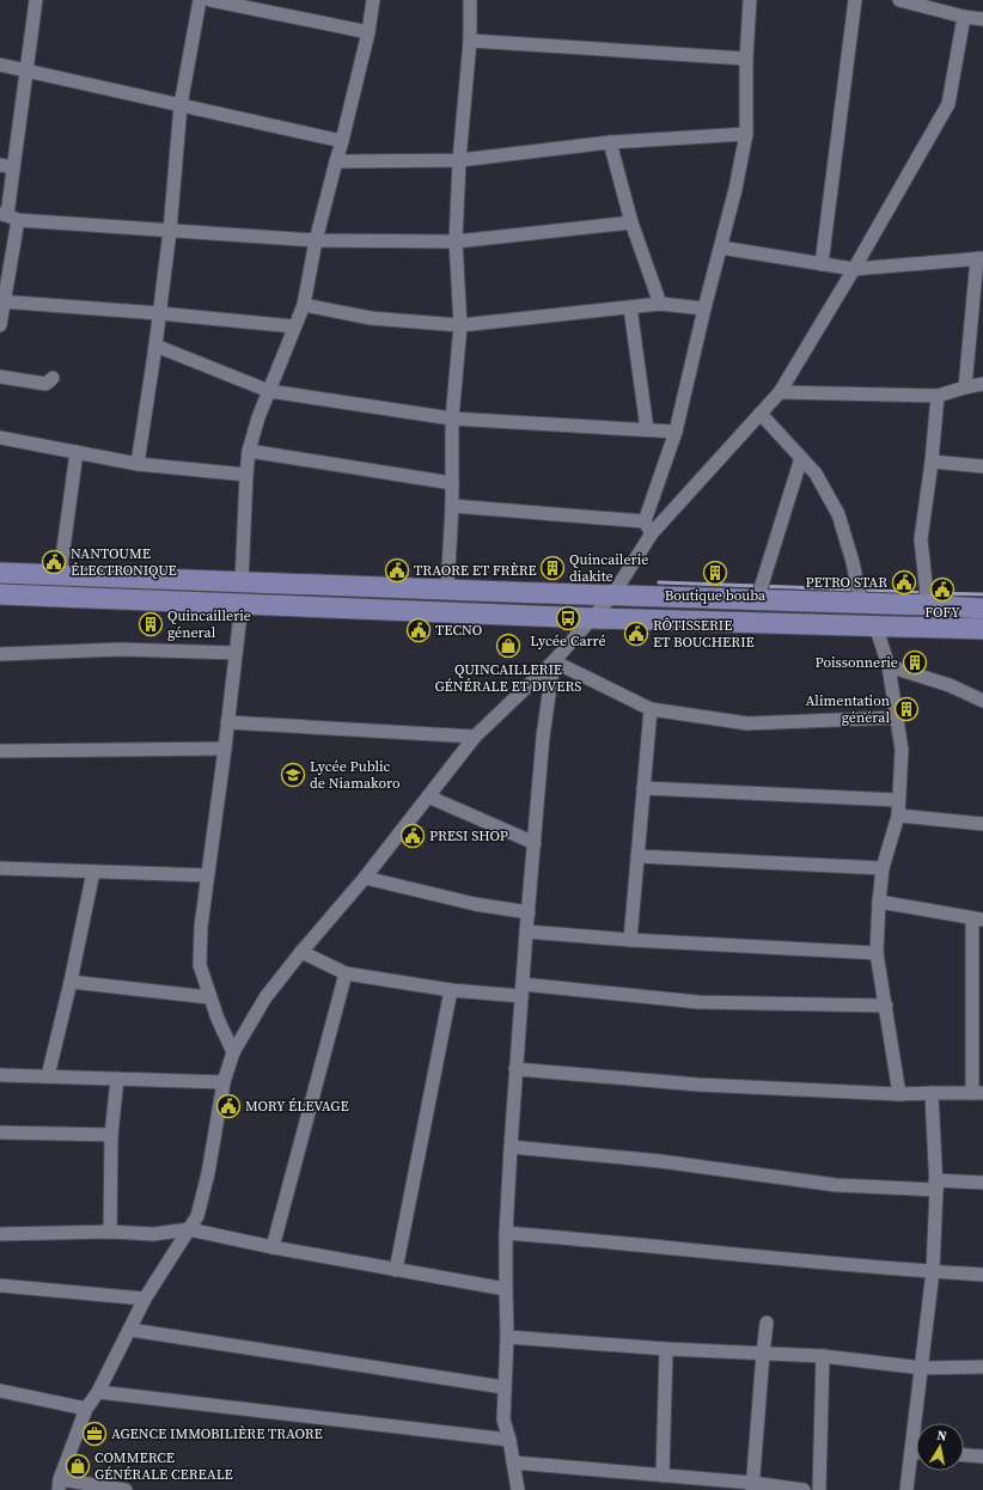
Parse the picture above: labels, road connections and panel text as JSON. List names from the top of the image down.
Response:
{
  "places": {
    "public building": [
      "NANTOUME ÉLECTRONIQUE",
      "TRAORE ET FRÈRE",
      "PETRO STAR",
      "FOFY",
      "TECNO",
      "RÔTISSERIE ET BOUCHERIE",
      "PRESI SHOP",
      "MORY ÉLEVAGE"
    ],
    "building": [
      "Quincailerie diakite",
      "Boutique bouba",
      "Quincaillerie géneral",
      "Poissonnerie",
      "Alimentation général"
    ],
    "bus stop": ["Lycée Carré"],
    "shop": ["QUINCAILLERIE GÉNÉRALE ET DIVERS", "COMMERCE GÉNÉRALE CEREALE"],
    "school or university": ["Lycée Public de Niamakoro"],
    "office": ["AGENCE IMMOBILIÈRE TRAORE"]
  },
  "north": "top"
}
